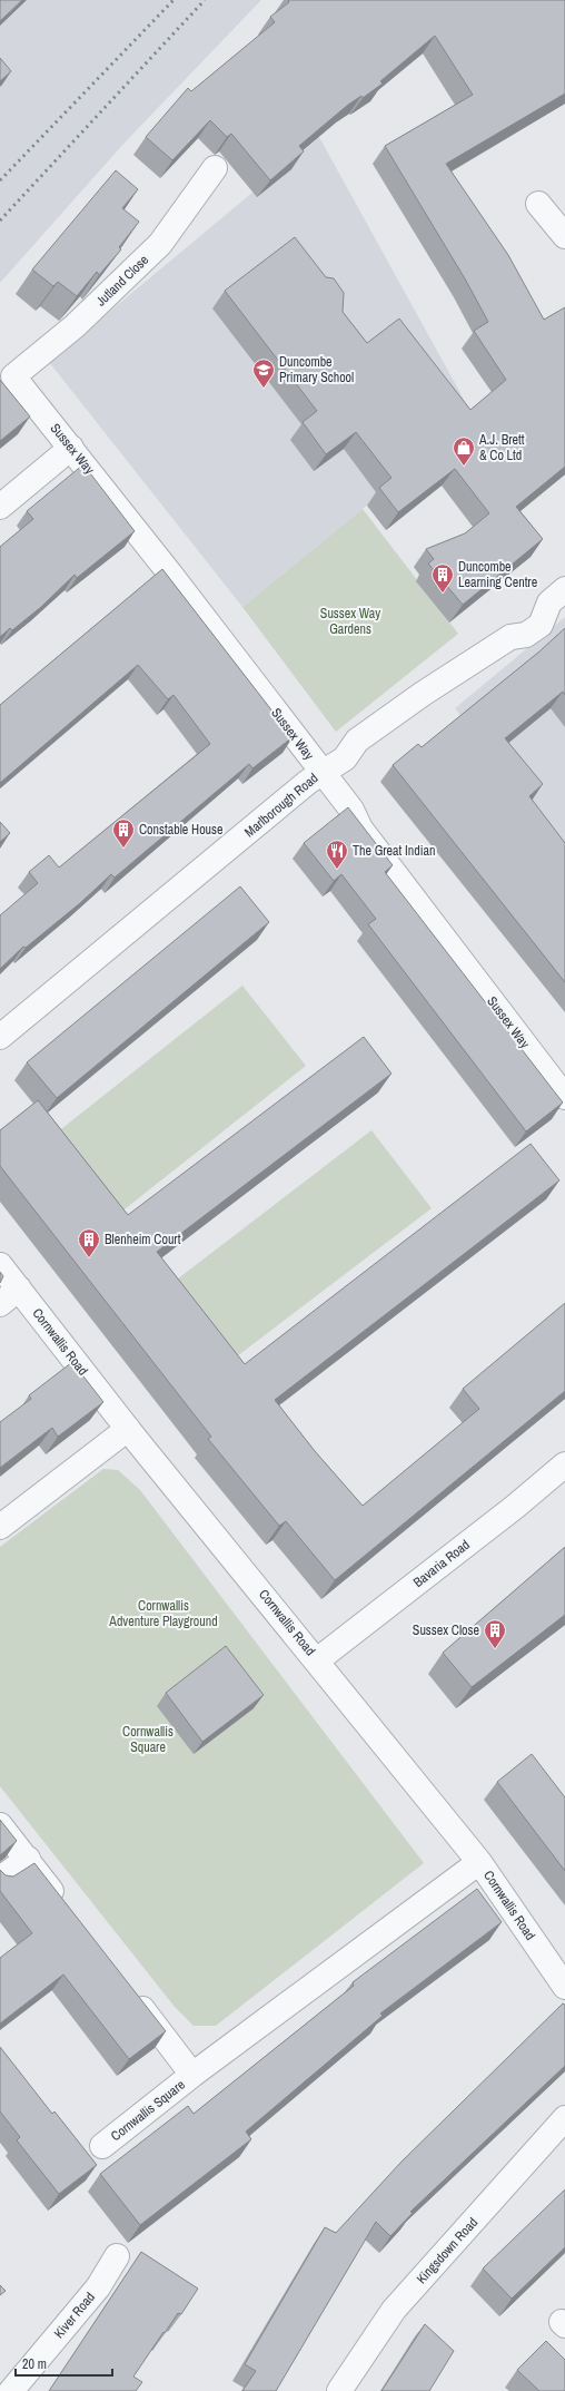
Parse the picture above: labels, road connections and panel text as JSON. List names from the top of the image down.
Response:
{
  "streets": {
    "street": [
      "Jutland Close",
      "Sussex Way",
      "Marlborough Road",
      "Cornwallis Road",
      "Bavaria Road",
      "Cornwallis Square",
      "Kingsdown Road",
      "Kiver Road"
    ]
  },
  "crossings": [
    ["Jutland Close", "Sussex Way"],
    ["Sussex Way", "Marlborough Road"],
    ["Cornwallis Road", "Bavaria Road"],
    ["Cornwallis Road", "Cornwallis Square"]
  ],
  "parks": ["Sussex Way Gardens", "Cornwallis Adventure Playground", "Cornwallis Square"],
  "places": {
    "school or university": ["Duncombe Primary School"],
    "shop": ["A.J. Brett & Co Ltd"],
    "building": [
      "Duncombe Learning Centre",
      "Constable House",
      "Blenheim Court",
      "Sussex Close"
    ],
    "restaurant": ["The Great Indian"]
  },
  "scale_bar": "20 m"
}
